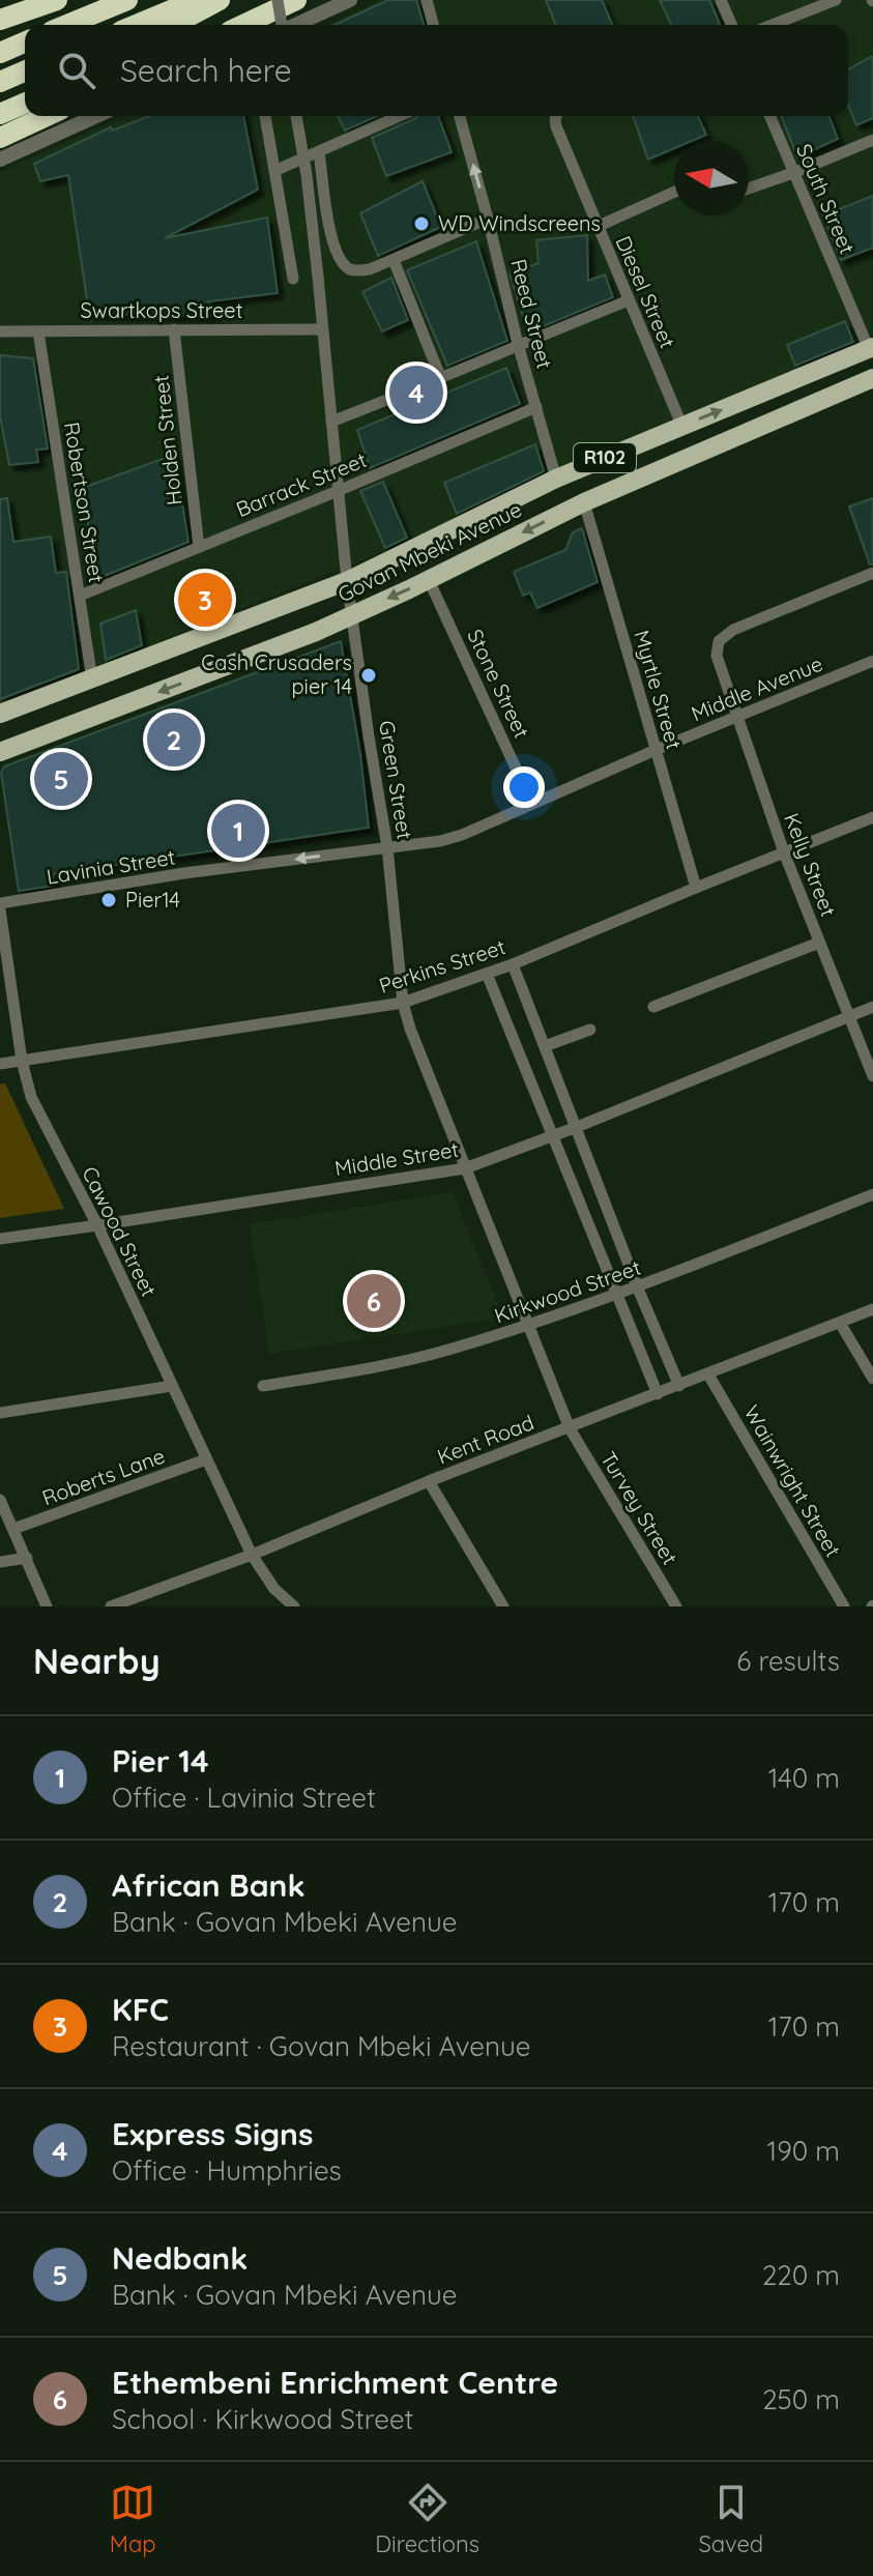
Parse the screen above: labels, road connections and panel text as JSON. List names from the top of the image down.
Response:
{
  "streets": {
    "main road": ["R102", "Govan Mbeki Avenue"],
    "street": [
      "South Street",
      "Diesel Street",
      "Swartkops Street",
      "Reed Street",
      "Holden Street",
      "Barrack Street",
      "Robertson Street",
      "Stone Street",
      "Middle Avenue",
      "Myrtle Street",
      "Green Street",
      "Kelly Street",
      "Lavinia Street",
      "Perkins Street",
      "Middle Street",
      "Cawood Street",
      "Kirkwood Street",
      "Kent Road",
      "Roberts Lane",
      "Wainwright Street",
      "Turvey Street"
    ]
  },
  "crossings": [
    ["South Street", "Govan Mbeki Avenue"],
    ["Diesel Street", "Govan Mbeki Avenue"],
    ["Swartkops Street", "Holden Street"],
    ["Swartkops Street", "Robertson Street"],
    ["Swartkops Street", "Green Street"],
    ["Reed Street", "Barrack Street"],
    ["Reed Street", "Govan Mbeki Avenue"],
    ["Holden Street", "Barrack Street"],
    ["Barrack Street", "Robertson Street"],
    ["Barrack Street", "Green Street"],
    ["Robertson Street", "Govan Mbeki Avenue"],
    ["Govan Mbeki Avenue", "Stone Street"],
    ["Govan Mbeki Avenue", "Myrtle Street"],
    ["Govan Mbeki Avenue", "Green Street"],
    ["Stone Street", "Lavinia Street"],
    ["Middle Avenue", "Myrtle Street"],
    ["Middle Avenue", "Kelly Street"],
    ["Middle Avenue", "Lavinia Street"],
    ["Myrtle Street", "Lavinia Street"],
    ["Myrtle Street", "Perkins Street"],
    ["Green Street", "Lavinia Street"],
    ["Green Street", "Perkins Street"],
    ["Green Street", "Middle Street"],
    ["Green Street", "Kirkwood Street"],
    ["Green Street", "Kent Road"],
    ["Green Street", "Turvey Street"],
    ["Kelly Street", "Perkins Street"],
    ["Kelly Street", "Middle Street"],
    ["Perkins Street", "Cawood Street"],
    ["Middle Street", "Cawood Street"],
    ["Cawood Street", "Kent Road"],
    ["Cawood Street", "Roberts Lane"],
    ["Kent Road", "Wainwright Street"],
    ["Kent Road", "Turvey Street"]
  ],
  "one_way": ["Lavinia Street"],
  "places": ["WD Windscreens", "Cash Crusaders pier 14", "Pier14"],
  "north": "left",
  "page": {
    "search": "Search here",
    "pins": [
      "4",
      "3",
      "2",
      "5",
      "1",
      "6"
    ],
    "heading": ["Nearby", "6 results"],
    "list": [
      {
        "mark": "1",
        "name": "Pier 14",
        "note": "Office · Lavinia Street",
        "value": "140 m"
      },
      {
        "mark": "2",
        "name": "African Bank",
        "note": "Bank · Govan Mbeki Avenue",
        "value": "170 m"
      },
      {
        "mark": "3",
        "name": "KFC",
        "note": "Restaurant · Govan Mbeki Avenue",
        "value": "170 m"
      },
      {
        "mark": "4",
        "name": "Express Signs",
        "note": "Office · Humphries",
        "value": "190 m"
      },
      {
        "mark": "5",
        "name": "Nedbank",
        "note": "Bank · Govan Mbeki Avenue",
        "value": "220 m"
      },
      {
        "mark": "6",
        "name": "Ethembeni Enrichment Centre",
        "note": "School · Kirkwood Street",
        "value": "250 m"
      }
    ],
    "nav": ["Map", "Directions", "Saved"]
  }
}
